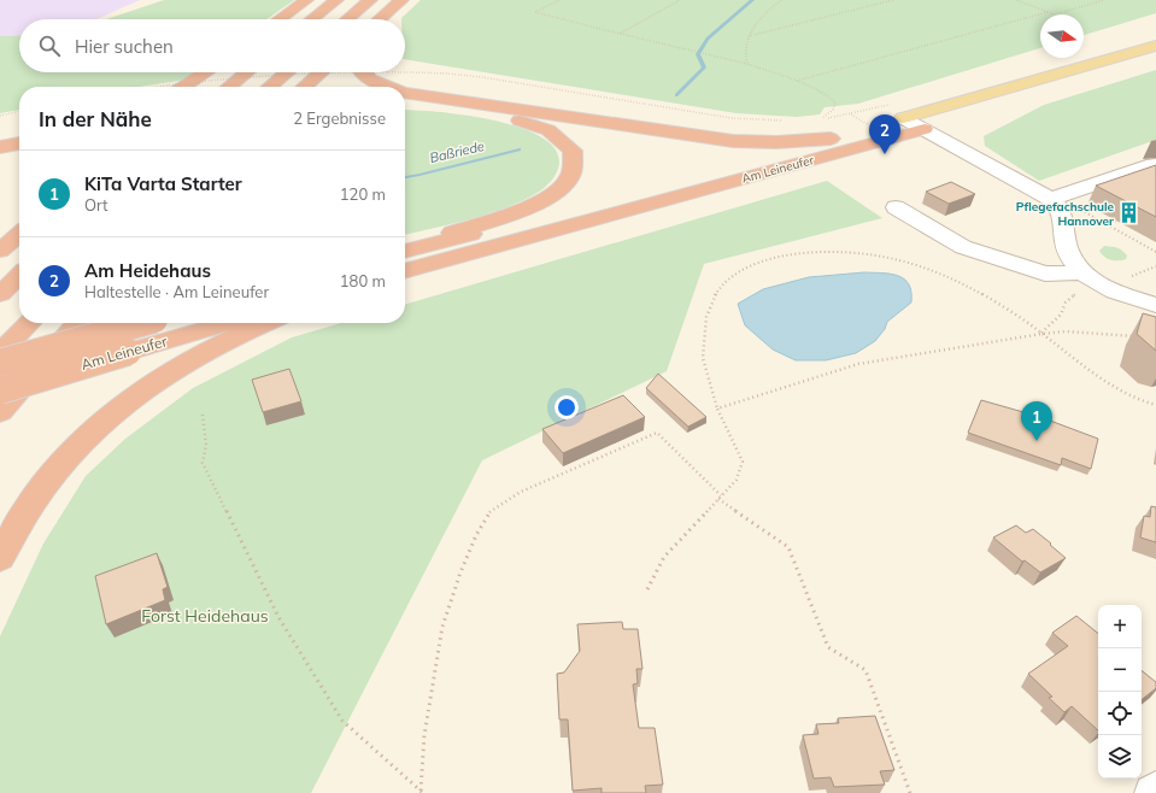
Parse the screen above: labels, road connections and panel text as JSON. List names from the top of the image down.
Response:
{
  "streets": {
    "highway": ["Am Leineufer"]
  },
  "water": ["Baßriede"],
  "parks": ["Forst Heidehaus"],
  "places": {
    "building": ["Pflegefachschule Hannover"]
  },
  "north": "right",
  "page": {
    "search": "Hier suchen",
    "heading": ["In der Nähe", "2 Ergebnisse"],
    "pins": ["2", "1"],
    "list": [
      {
        "mark": "1",
        "name": "KiTa Varta Starter",
        "note": "Ort",
        "value": "120 m"
      },
      {
        "mark": "2",
        "name": "Am Heidehaus",
        "note": "Haltestelle · Am Leineufer",
        "value": "180 m"
      }
    ],
    "map_buttons": ["+", "−"]
  }
}
